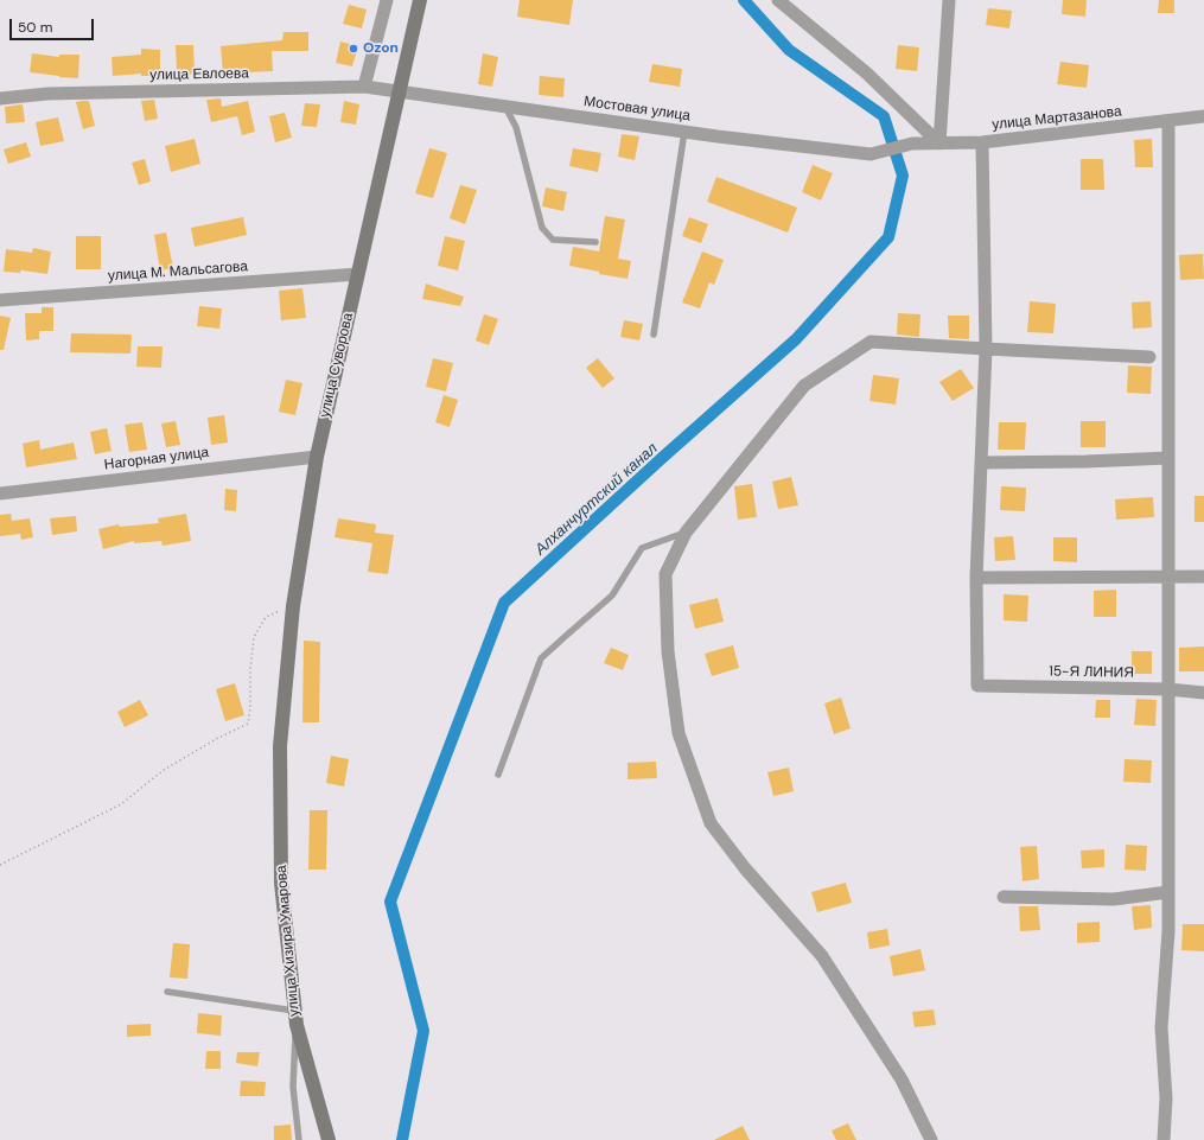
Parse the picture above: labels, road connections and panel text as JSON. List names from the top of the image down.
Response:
{
  "streets": {
    "main road": ["улица Суворова", "улица Хизира Умарова"],
    "street": [
      "улица Евлоева",
      "Мостовая улица",
      "улица Мартазанова",
      "улица М. Мальсагова",
      "Нагорная улица",
      "15-Я ЛИНИЯ"
    ]
  },
  "crossings": [
    ["улица Евлоева", "Мостовая улица"],
    ["улица Евлоева", "улица Суворова"],
    ["Мостовая улица", "улица Мартазанова"],
    ["Мостовая улица", "улица Суворова"],
    ["улица М. Мальсагова", "улица Суворова"],
    ["улица Суворова", "Нагорная улица"],
    ["улица Суворова", "улица Хизира Умарова"]
  ],
  "water": ["Алханчуртский канал"],
  "places": ["Ozon"],
  "scale_bar": "50 m"
}
